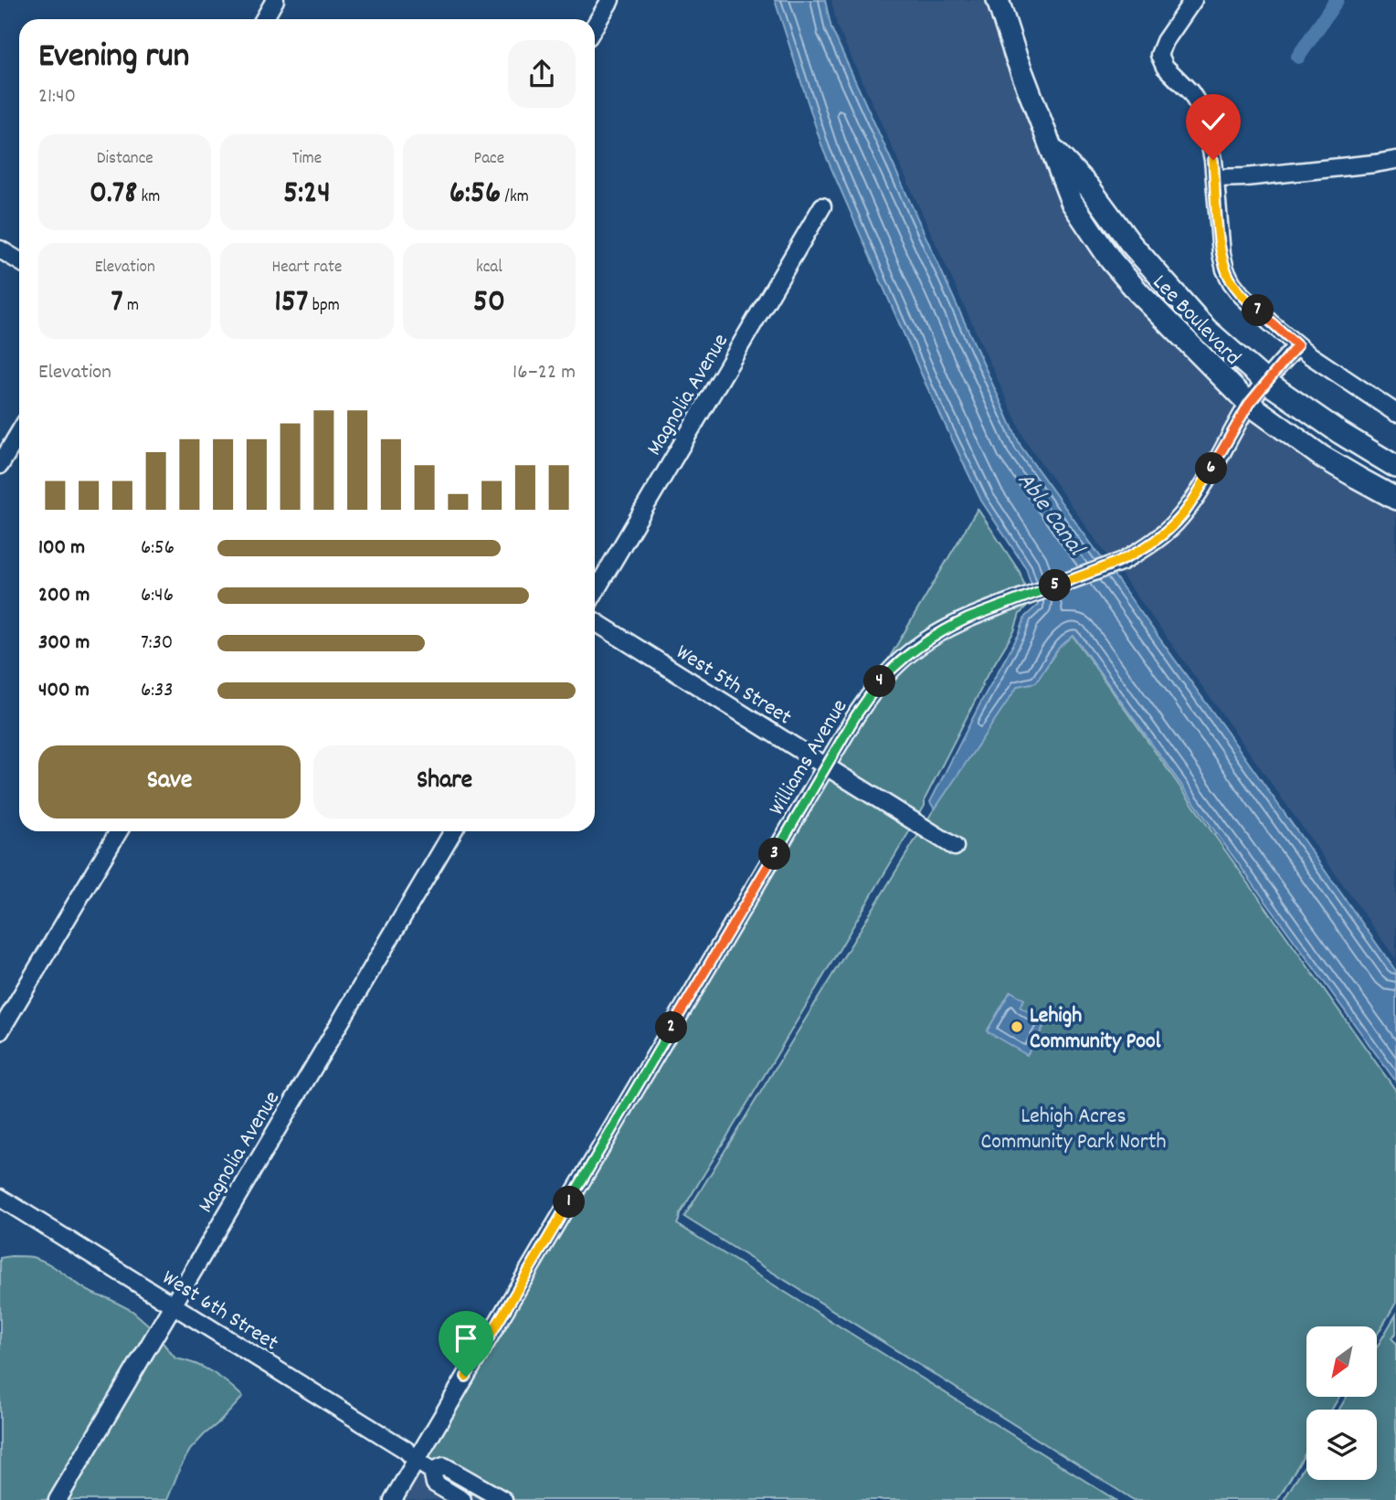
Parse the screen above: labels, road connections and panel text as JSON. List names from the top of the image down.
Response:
{
  "streets": {
    "main road": ["Lee Boulevard"],
    "street": [
      "Magnolia Avenue",
      "West 5th Street",
      "Williams Avenue",
      "West 6th Street"
    ]
  },
  "crossings": [
    ["Lee Boulevard", "Williams Avenue"],
    ["Magnolia Avenue", "West 6th Street"],
    ["West 5th Street", "Williams Avenue"],
    ["Williams Avenue", "West 6th Street"]
  ],
  "water": ["Able Canal"],
  "parks": ["Lehigh Acres Community Park North"],
  "places": ["Lehigh Community Pool"],
  "north": "bottom left",
  "page": {
    "heading": ["Evening run", "21:40"],
    "stats": [
      ["Distance", "0.78 km"],
      ["Time", "5:24"],
      ["Pace", "6:56 /km"],
      ["Elevation", "7 m"],
      ["Heart rate", "157 bpm"],
      ["kcal", "50"]
    ],
    "pins": [
      "7",
      "6",
      "5",
      "4",
      "3",
      "2",
      "1"
    ],
    "chart": ["Elevation", "16–22 m"],
    "list": [
      {
        "name": "100 m",
        "note": "6:56"
      },
      {
        "name": "200 m",
        "note": "6:46"
      },
      {
        "name": "300 m",
        "note": "7:30"
      },
      {
        "name": "400 m",
        "note": "6:33"
      }
    ],
    "buttons": ["Save", "Share"]
  }
}
